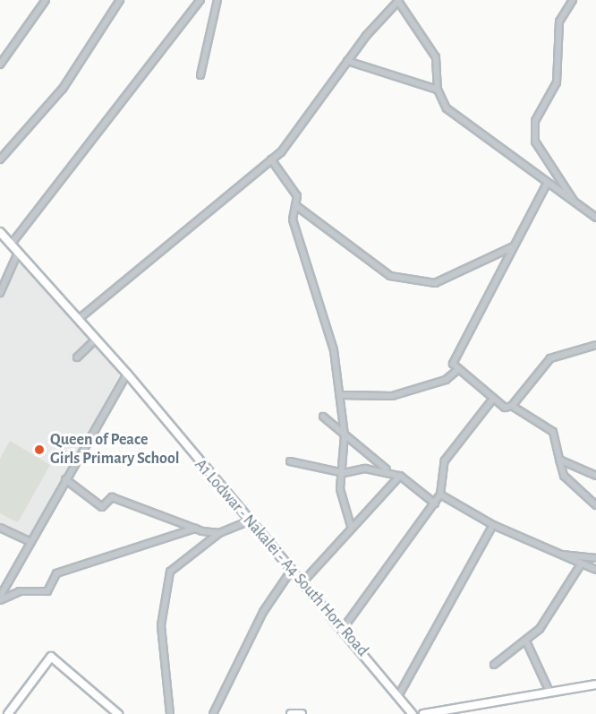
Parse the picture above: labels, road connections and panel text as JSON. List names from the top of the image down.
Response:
{
  "streets": {
    "main road": ["A1 Lodwar - Nakalei - A4 South Horr Road"]
  },
  "places": ["Queen of Peace Girls Primary School"]
}
